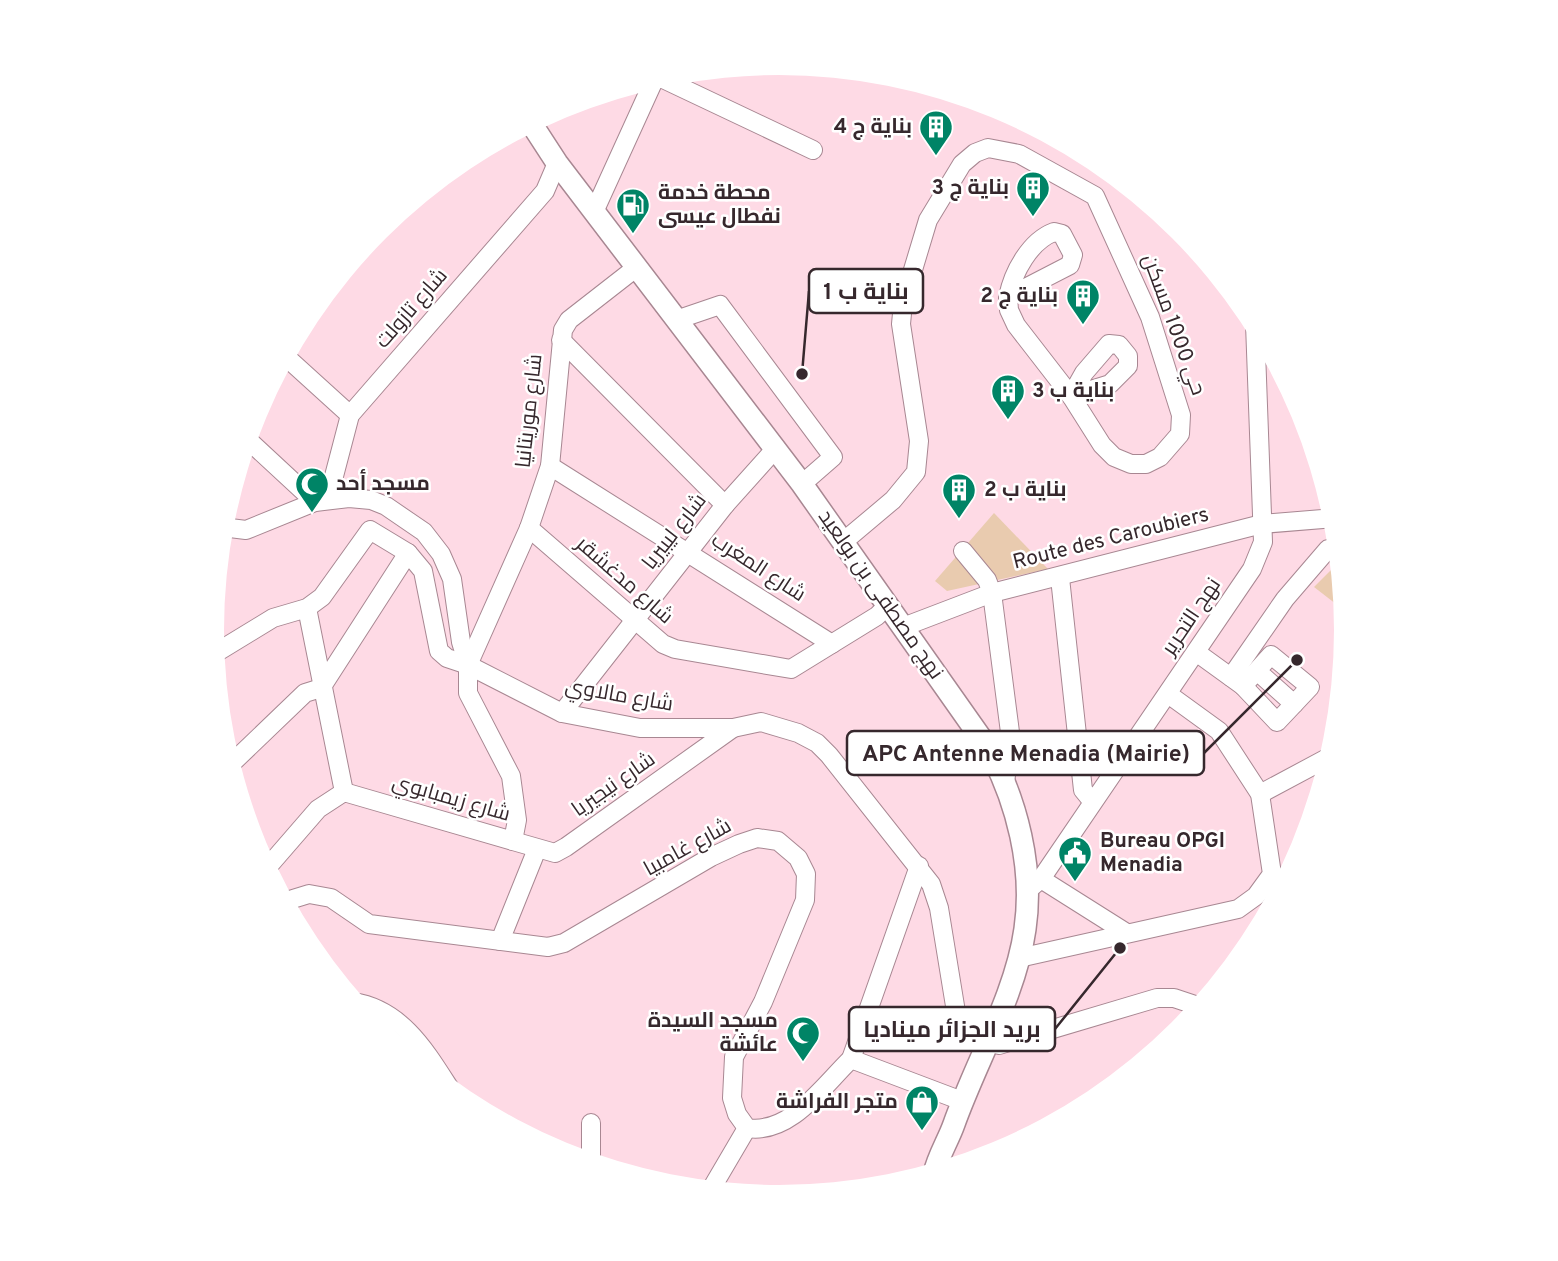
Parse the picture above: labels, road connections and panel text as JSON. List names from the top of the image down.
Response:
{
  "streets": {
    "main road": ["نهج مصطفى بن بولعيد"],
    "street": [
      "شارع تازولت",
      "حي 1000 مسكن",
      "شارع موريتانيا",
      "شارع ليبيريا",
      "Route des Caroubiers",
      "شارع المغرب",
      "شارع مدغشقر",
      "نهج التحرير",
      "شارع مالاوي",
      "شارع نيجيريا",
      "شارع زيمبابوي",
      "شارع غامبيا"
    ]
  },
  "crossings": [
    ["شارع تازولت", "نهج مصطفى بن بولعيد"],
    ["شارع تازولت", "شارع زيمبابوي"],
    ["حي 1000 مسكن", "نهج مصطفى بن بولعيد"],
    ["شارع موريتانيا", "شارع المغرب"],
    ["شارع موريتانيا", "شارع مدغشقر"],
    ["شارع موريتانيا", "نهج مصطفى بن بولعيد"],
    ["شارع موريتانيا", "شارع مالاوي"],
    ["شارع موريتانيا", "شارع زيمبابوي"],
    ["شارع ليبيريا", "شارع المغرب"],
    ["شارع ليبيريا", "شارع مدغشقر"],
    ["شارع ليبيريا", "نهج مصطفى بن بولعيد"],
    ["شارع ليبيريا", "شارع مالاوي"],
    ["Route des Caroubiers", "نهج مصطفى بن بولعيد"],
    ["Route des Caroubiers", "نهج التحرير"],
    ["شارع المغرب", "شارع مدغشقر"],
    ["شارع مدغشقر", "نهج مصطفى بن بولعيد"],
    ["نهج مصطفى بن بولعيد", "نهج التحرير"],
    ["نهج مصطفى بن بولعيد", "شارع مالاوي"],
    ["شارع مالاوي", "شارع نيجيريا"],
    ["شارع مالاوي", "شارع زيمبابوي"],
    ["شارع نيجيريا", "شارع زيمبابوي"]
  ],
  "places": {
    "building": [
      "بناية ج 4",
      "بناية ج 3",
      "بناية ج 2",
      "بناية ب 3",
      "بناية ب 2"
    ],
    "fuel station": ["محطة خدمة نفطال عيسى"],
    "other": ["بناية ب 1", "APC Antenne Menadia (Mairie)", "بريد الجزائر ميناديا"],
    "mosque": ["مسجد أحد", "مسجد السيدة عائشة"],
    "public building": ["Bureau OPGI Menadia"],
    "shop": ["متجر الفراشة"]
  }
}
